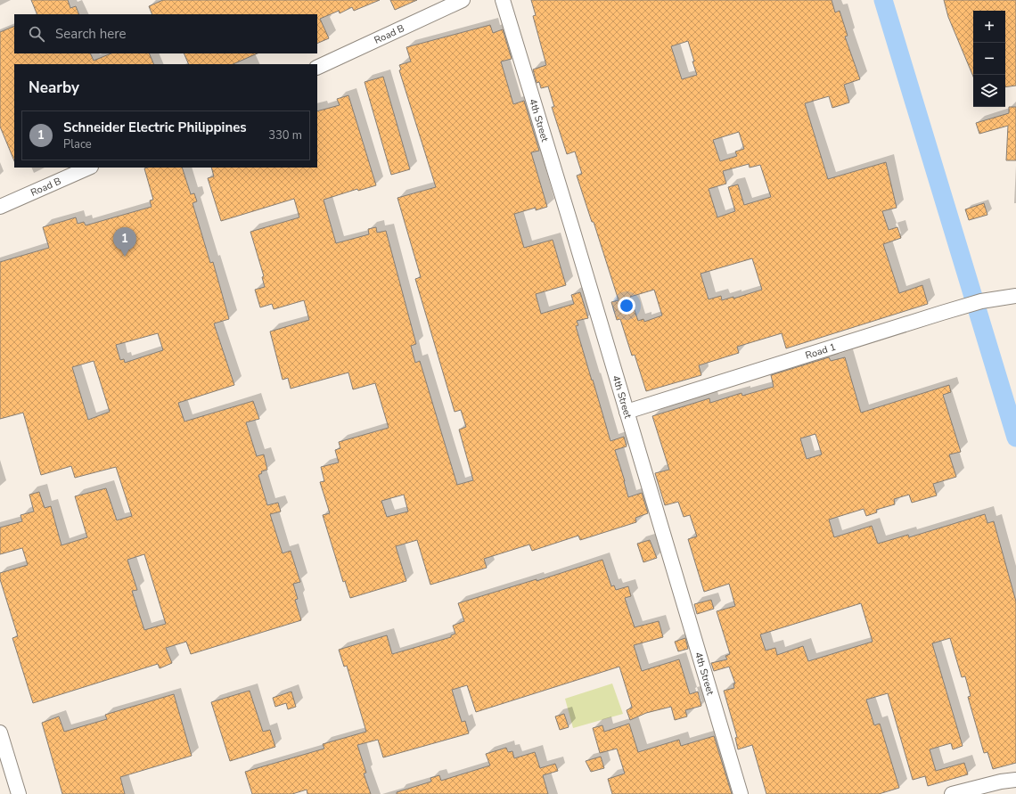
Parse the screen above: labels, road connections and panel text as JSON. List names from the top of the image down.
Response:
{
  "streets": {
    "street": ["Road B", "4th Street", "Road 1"]
  },
  "crossings": [
    ["4th Street", "Road 1"]
  ],
  "page": {
    "map_buttons": ["+", "−"],
    "search": "Search here",
    "heading": "Nearby",
    "list": [
      {
        "mark": "1",
        "name": "Schneider Electric Philippines",
        "note": "Place",
        "value": "330 m"
      }
    ],
    "pins": "1"
  }
}
